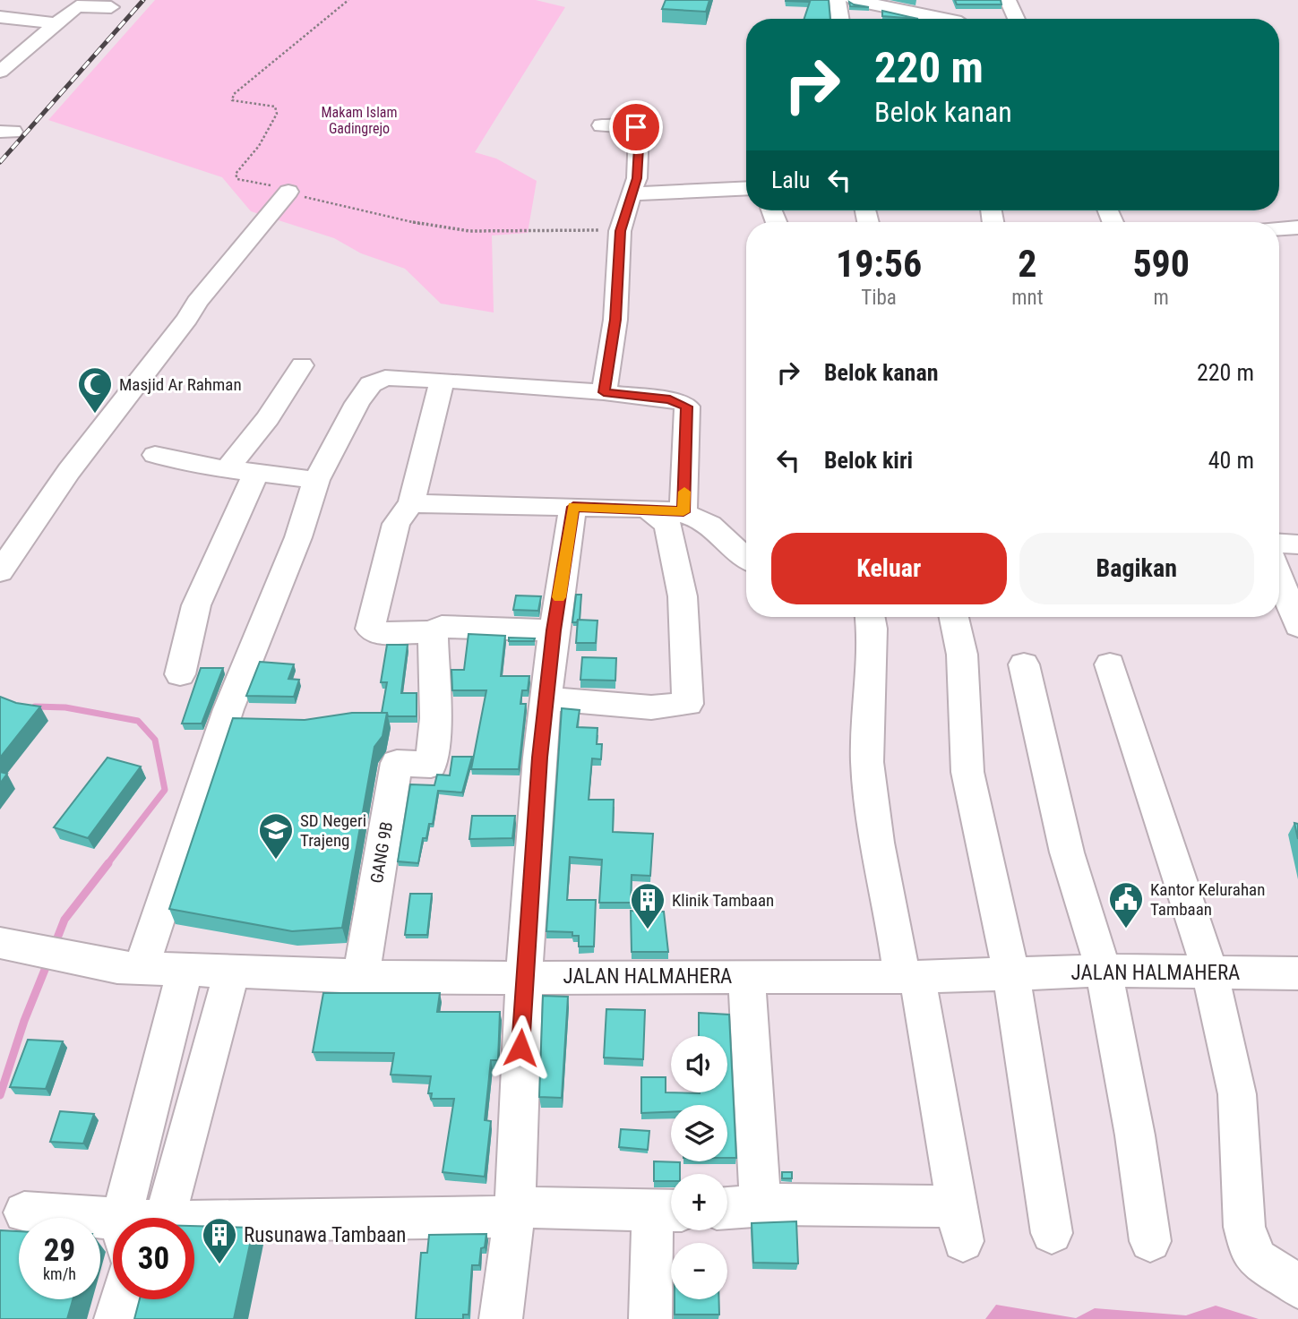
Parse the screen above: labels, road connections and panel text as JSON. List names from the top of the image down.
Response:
{
  "streets": {
    "street": ["GANG 9B", "JALAN HALMAHERA"]
  },
  "crossings": [
    ["GANG 9B", "JALAN HALMAHERA"]
  ],
  "parks": ["Makam Islam Gadingrejo"],
  "places": {
    "mosque": ["Masjid Ar Rahman"],
    "school or university": ["SD Negeri Trajeng"],
    "public building": ["Kantor Kelurahan Tambaan"],
    "building": ["Klinik Tambaan", "Rusunawa Tambaan"]
  },
  "page": {
    "turn": ["220 m", "Belok kanan"],
    "then": "Lalu",
    "eta": [
      "19:56",
      "Tiba",
      "2",
      "mnt",
      "590",
      "m"
    ],
    "list": [
      {
        "name": "Belok kanan",
        "value": "220 m"
      },
      {
        "name": "Belok kiri",
        "value": "40 m"
      }
    ],
    "buttons": ["Keluar", "Bagikan"],
    "map_buttons": ["+", "−"],
    "speed": "29 km/h",
    "limit": "30"
  }
}
